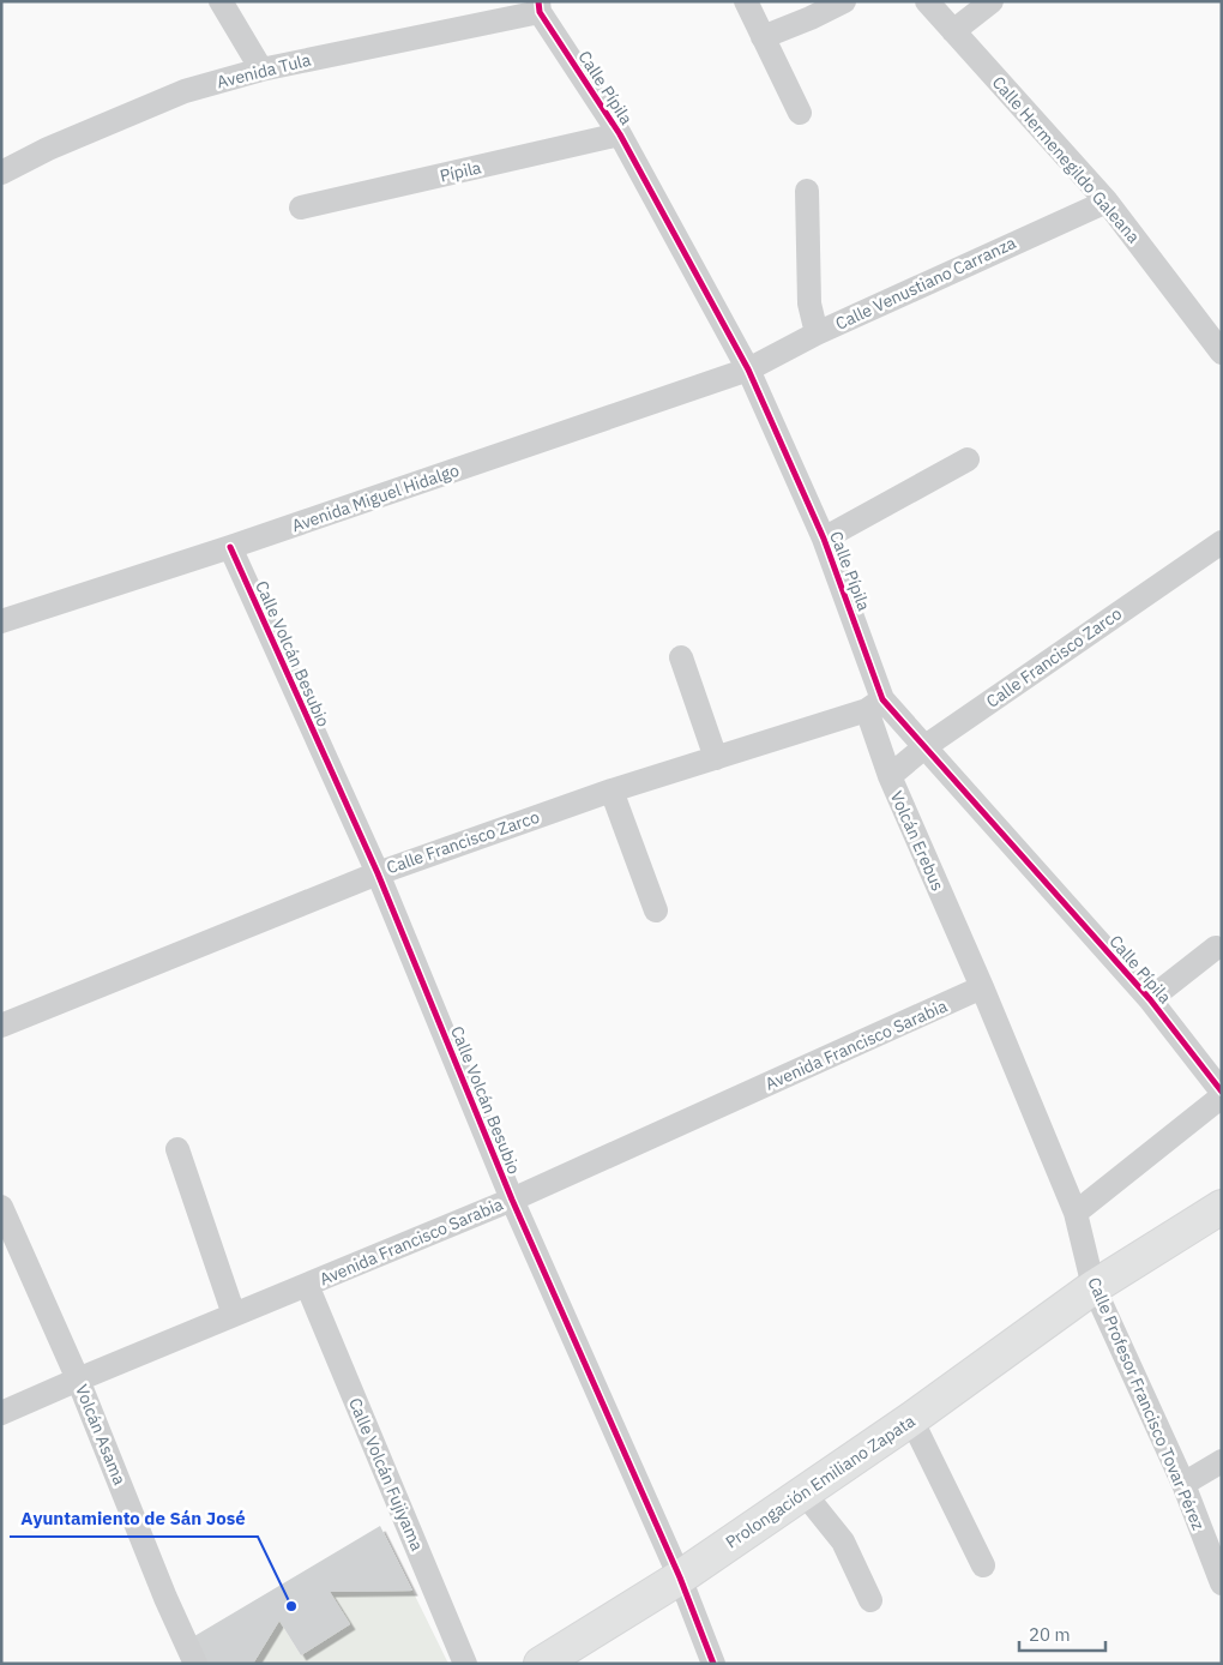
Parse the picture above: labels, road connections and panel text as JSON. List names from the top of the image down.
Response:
{
  "streets": {
    "street": [
      "Avenida Tula",
      "Calle Pípila",
      "Calle Hermenegildo Galeana",
      "Pípila",
      "Calle Venustiano Carranza",
      "Avenida Miguel Hidalgo",
      "Calle Volcán Besubio",
      "Calle Francisco Zarco",
      "Volcán Erebus",
      "Avenida Francisco Sarabia",
      "Calle Profesor Francisco Tovar Pérez",
      "Volcán Asama",
      "Calle Volcán Fujiyama",
      "Prolongación Emiliano Zapata"
    ]
  },
  "crossings": [
    ["Avenida Tula", "Calle Pípila"],
    ["Calle Pípila", "Pípila"],
    ["Calle Pípila", "Calle Venustiano Carranza"],
    ["Calle Pípila", "Avenida Miguel Hidalgo"],
    ["Calle Pípila", "Calle Francisco Zarco"],
    ["Calle Pípila", "Volcán Erebus"],
    ["Calle Hermenegildo Galeana", "Calle Venustiano Carranza"],
    ["Calle Venustiano Carranza", "Avenida Miguel Hidalgo"],
    ["Avenida Miguel Hidalgo", "Calle Volcán Besubio"],
    ["Calle Volcán Besubio", "Calle Francisco Zarco"],
    ["Calle Volcán Besubio", "Avenida Francisco Sarabia"],
    ["Calle Volcán Besubio", "Prolongación Emiliano Zapata"],
    ["Calle Francisco Zarco", "Volcán Erebus"],
    ["Volcán Erebus", "Avenida Francisco Sarabia"],
    ["Volcán Erebus", "Calle Profesor Francisco Tovar Pérez"],
    ["Avenida Francisco Sarabia", "Calle Profesor Francisco Tovar Pérez"],
    ["Avenida Francisco Sarabia", "Volcán Asama"],
    ["Avenida Francisco Sarabia", "Calle Volcán Fujiyama"],
    ["Calle Profesor Francisco Tovar Pérez", "Prolongación Emiliano Zapata"]
  ],
  "places": ["Ayuntamiento de Sán José"],
  "scale_bar": "20 m"
}
